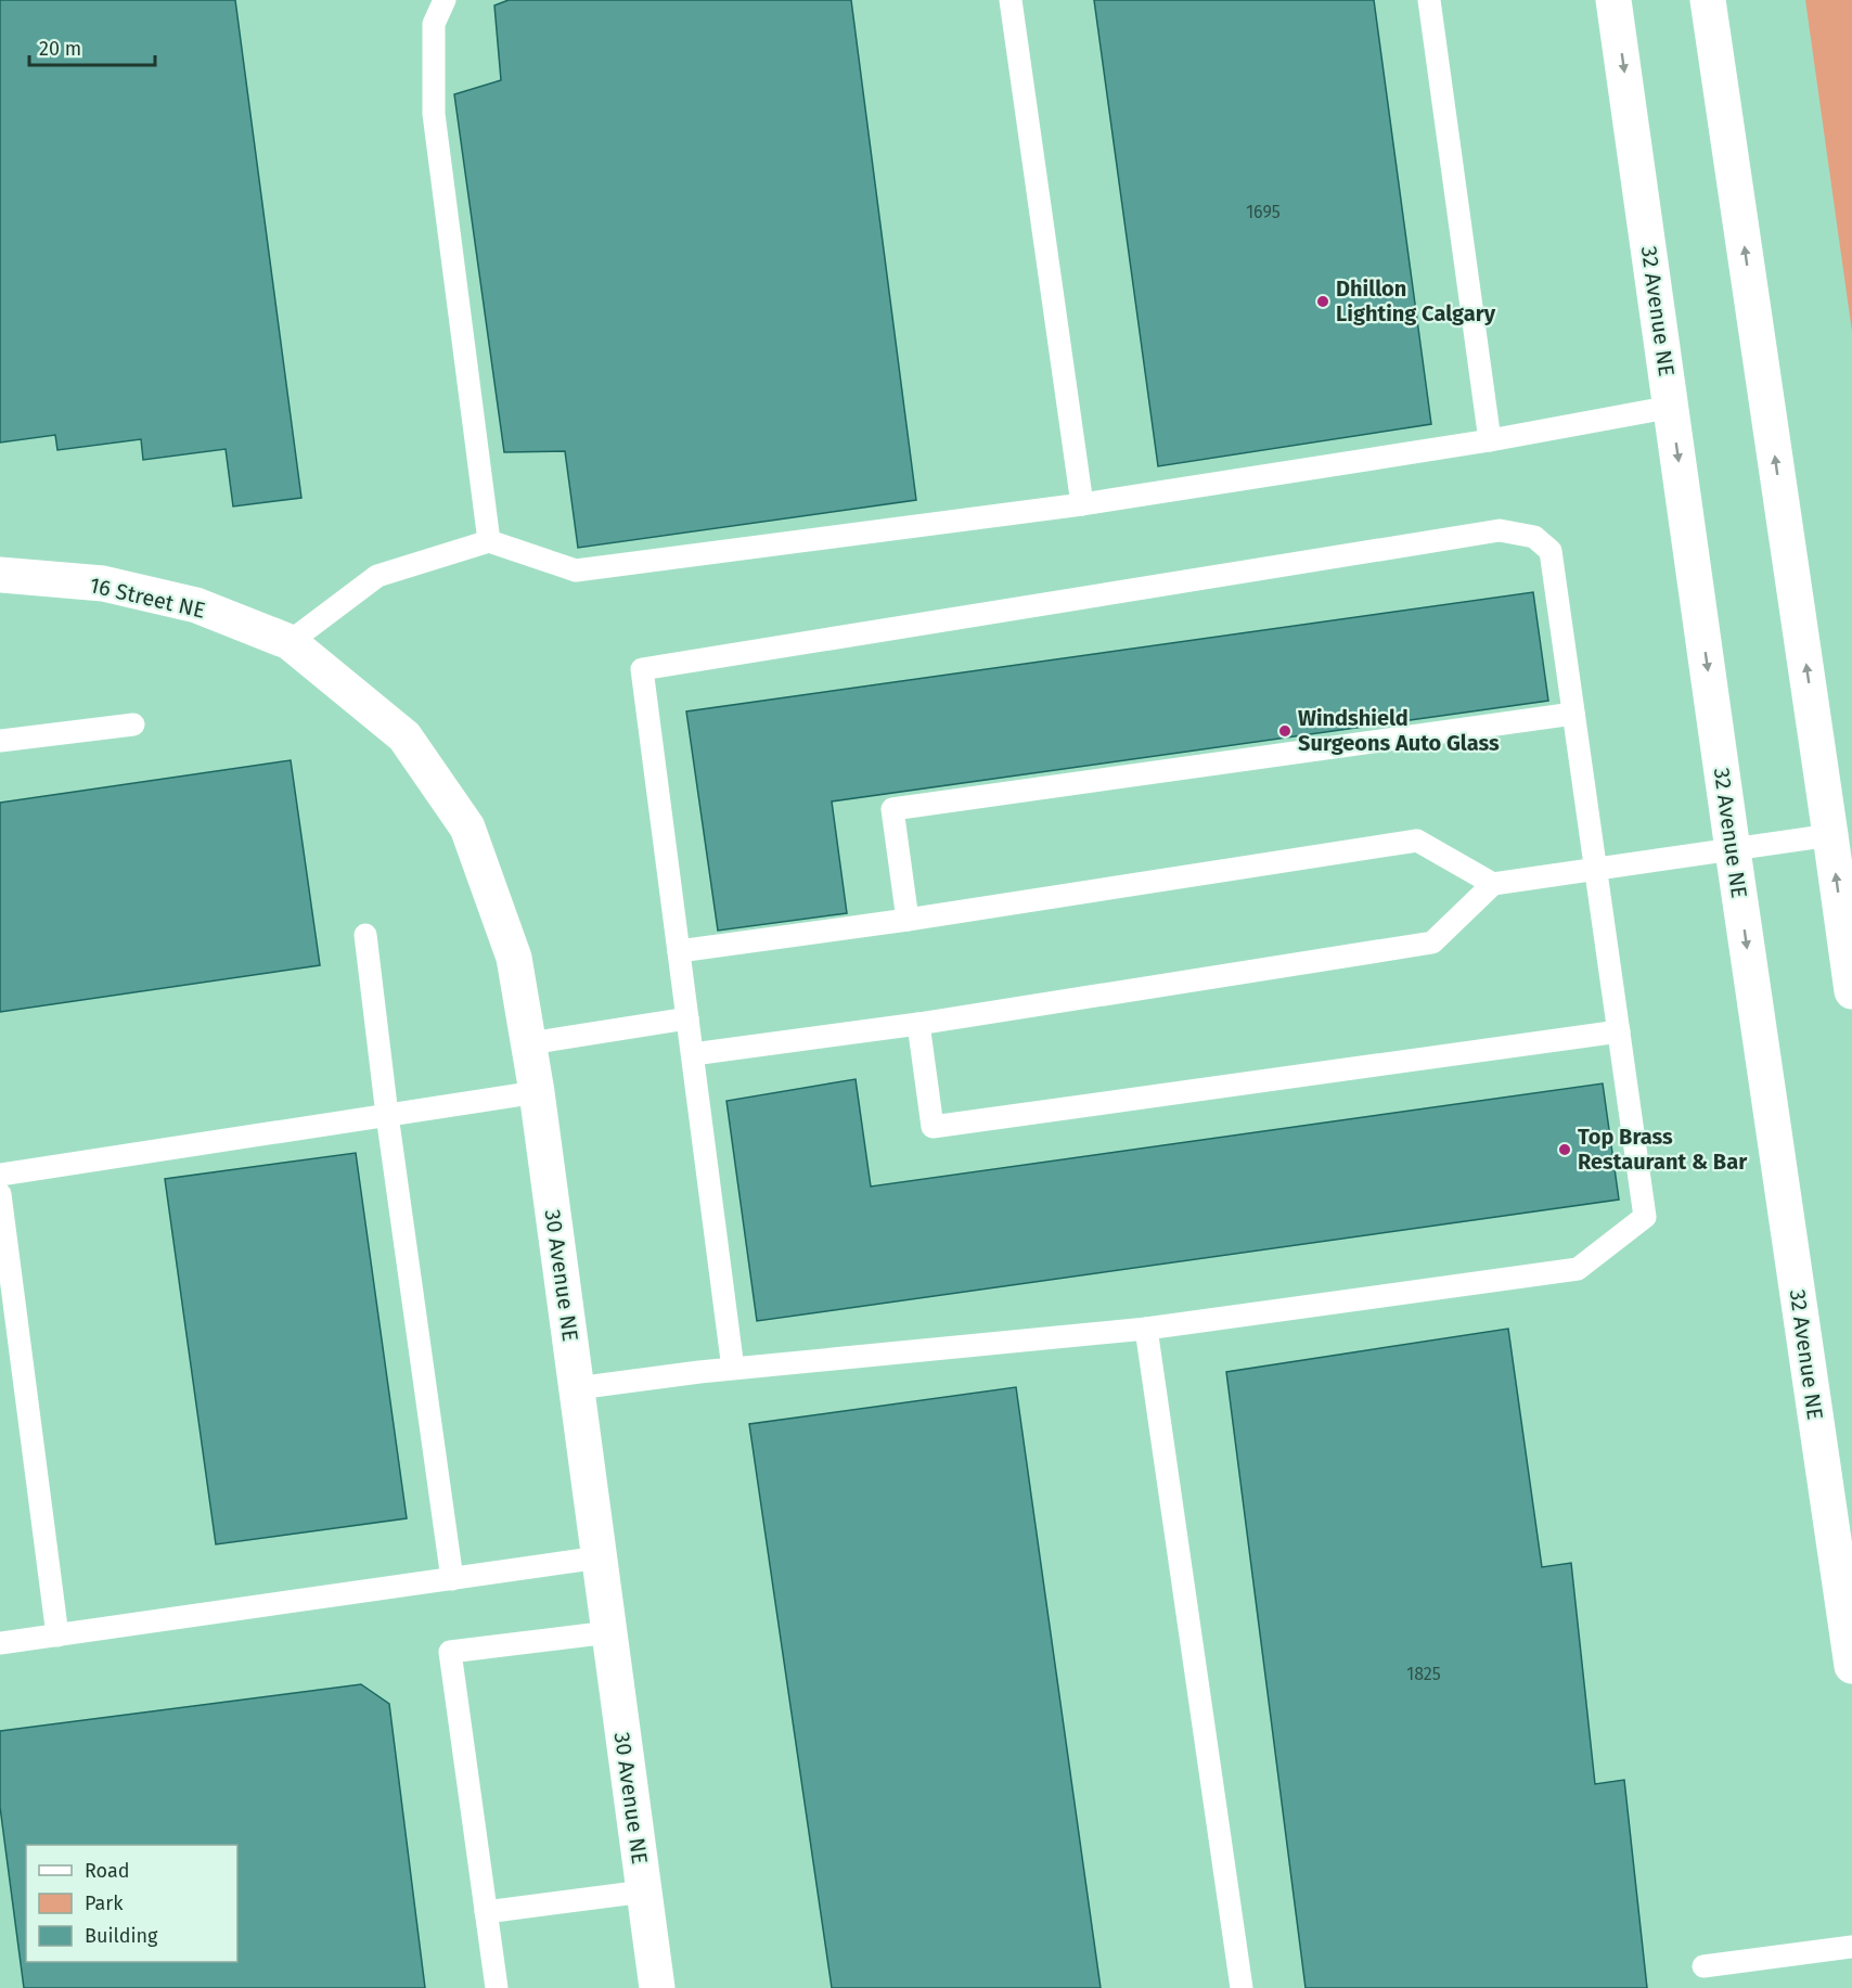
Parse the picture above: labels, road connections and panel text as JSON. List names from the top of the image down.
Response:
{
  "streets": {
    "main road": ["32 Avenue NE", "16 Street NE", "30 Avenue NE"]
  },
  "crossings": [
    ["16 Street NE", "30 Avenue NE"]
  ],
  "places": ["Dhillon Lighting Calgary", "Windshield Surgeons Auto Glass", "Top Brass Restaurant & Bar"],
  "house_numbers": ["1695", "1825"],
  "legend": ["Road", "Park", "Building"],
  "scale_bar": "20 m"
}
